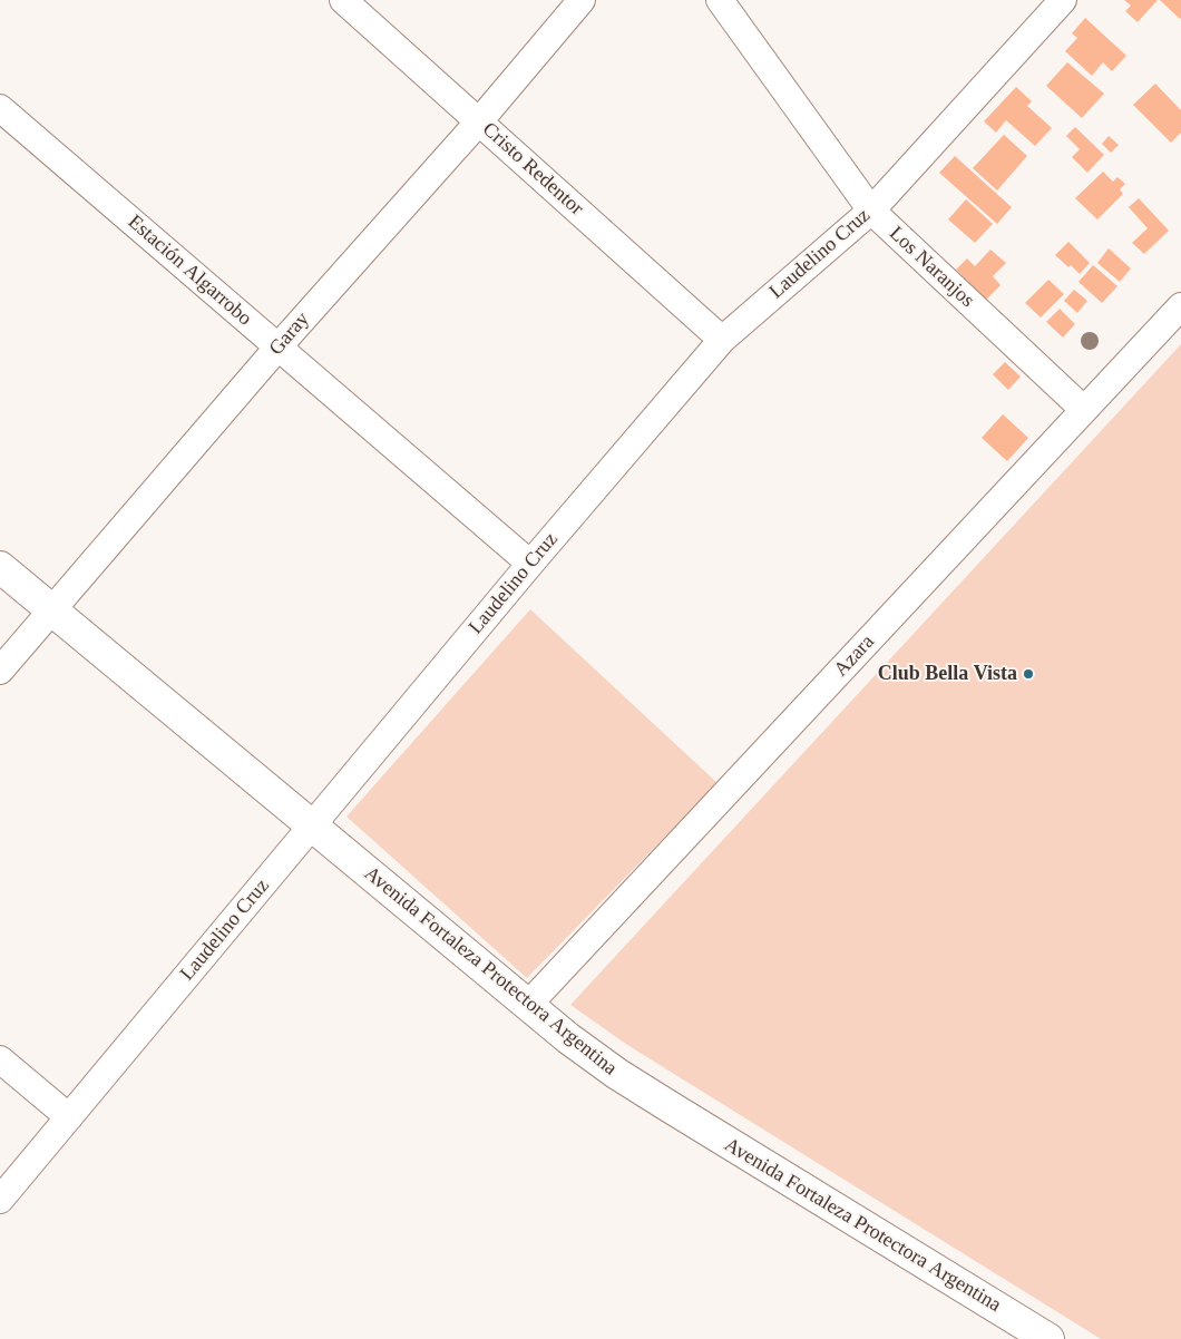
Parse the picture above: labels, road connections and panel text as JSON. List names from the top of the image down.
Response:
{
  "streets": {
    "main road": ["Avenida Fortaleza Protectora Argentina"],
    "street": [
      "Cristo Redentor",
      "Laudelino Cruz",
      "Los Naranjos",
      "Estación Algarrobo",
      "Garay",
      "Azara"
    ]
  },
  "crossings": [
    ["Cristo Redentor", "Laudelino Cruz"],
    ["Cristo Redentor", "Garay"],
    ["Laudelino Cruz", "Los Naranjos"],
    ["Laudelino Cruz", "Estación Algarrobo"],
    ["Laudelino Cruz", "Avenida Fortaleza Protectora Argentina"],
    ["Los Naranjos", "Azara"],
    ["Estación Algarrobo", "Garay"],
    ["Garay", "Avenida Fortaleza Protectora Argentina"],
    ["Azara", "Avenida Fortaleza Protectora Argentina"]
  ],
  "places": ["Club Bella Vista"]
}
